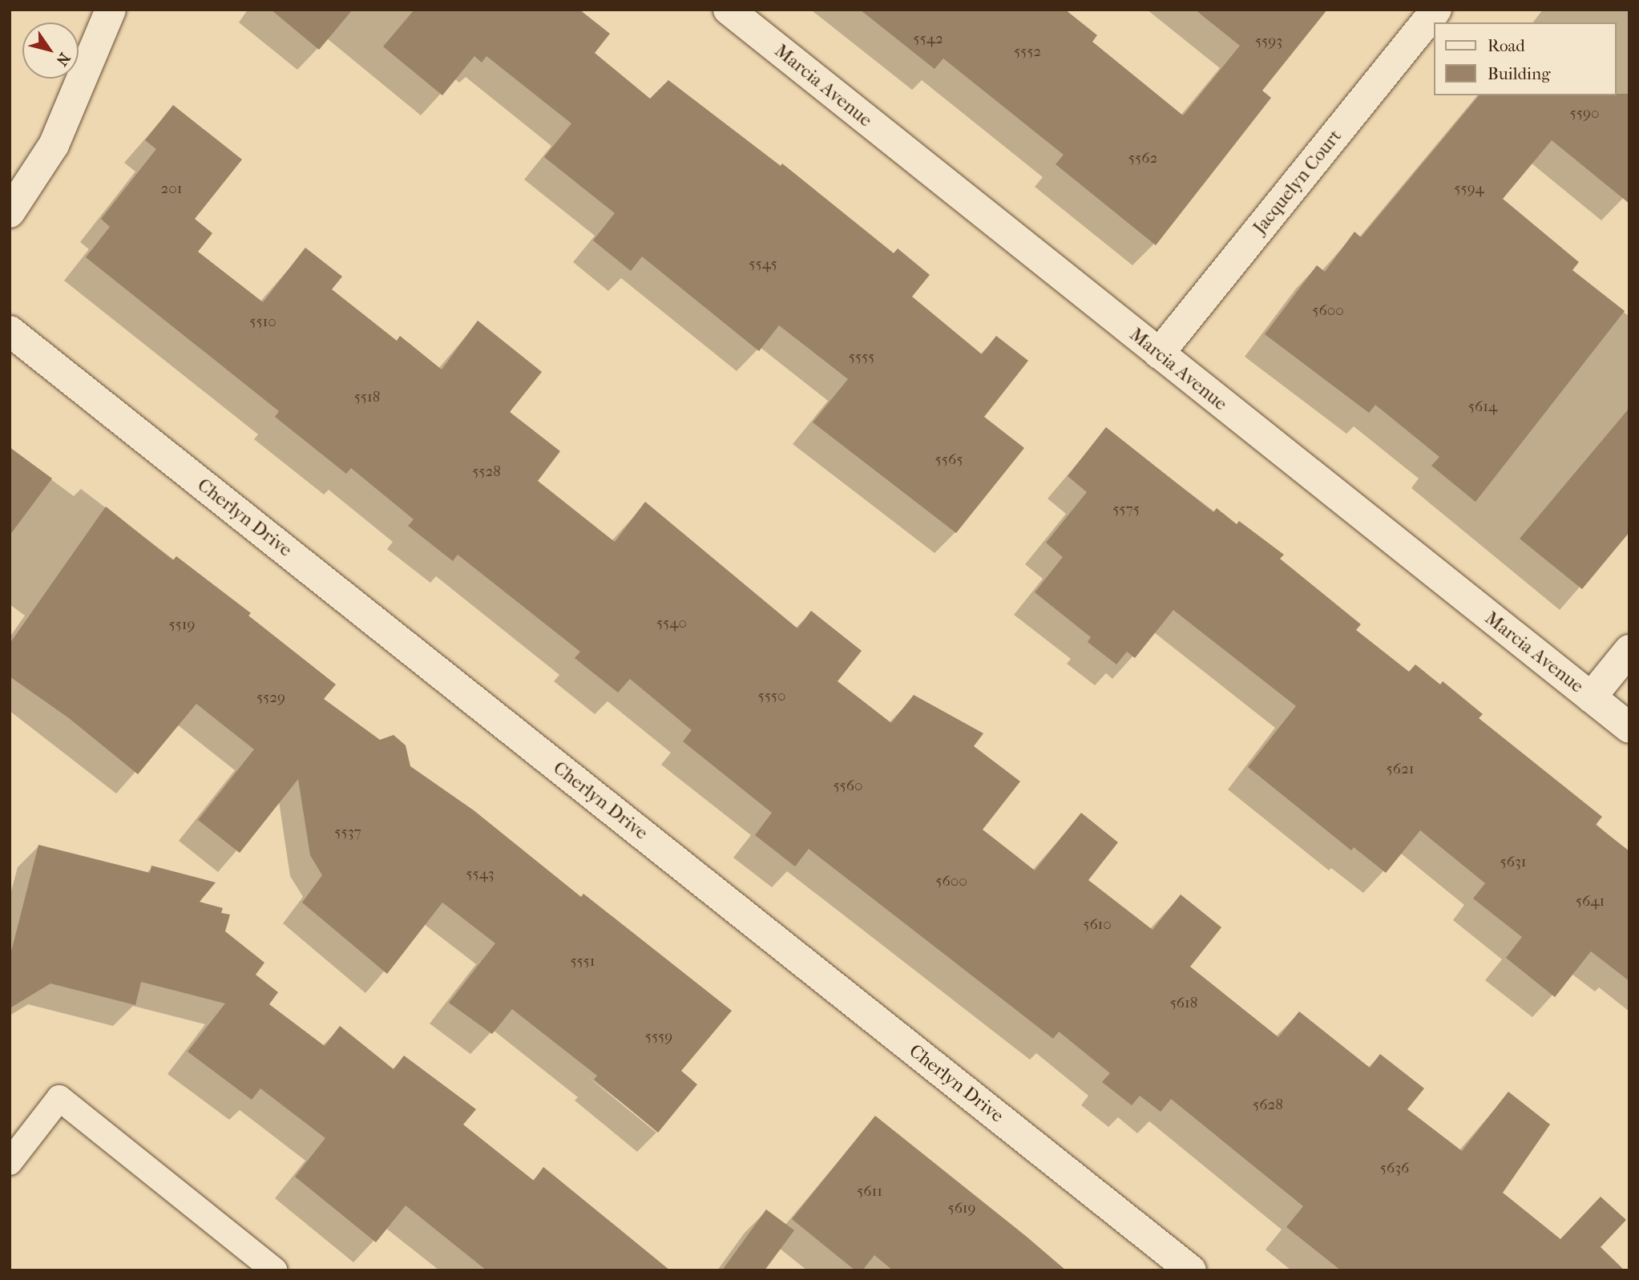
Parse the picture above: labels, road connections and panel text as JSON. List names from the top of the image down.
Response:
{
  "streets": {
    "street": ["Marcia Avenue", "Jacquelyn Court", "Cherlyn Drive"]
  },
  "crossings": [
    ["Marcia Avenue", "Jacquelyn Court"]
  ],
  "house_numbers": [
    "5542",
    "5593",
    "5552",
    "5590",
    "5562",
    "201",
    "5594",
    "5545",
    "5600",
    "5510",
    "5555",
    "5518",
    "5614",
    "5565",
    "5528",
    "5575",
    "5540",
    "5519",
    "5550",
    "5529",
    "5621",
    "5560",
    "5537",
    "5631",
    "5543",
    "5600",
    "5641",
    "5610",
    "5551",
    "5618",
    "5559",
    "5628",
    "5636",
    "5611",
    "5619"
  ],
  "legend": ["Road", "Building"],
  "north": "bottom right"
}
